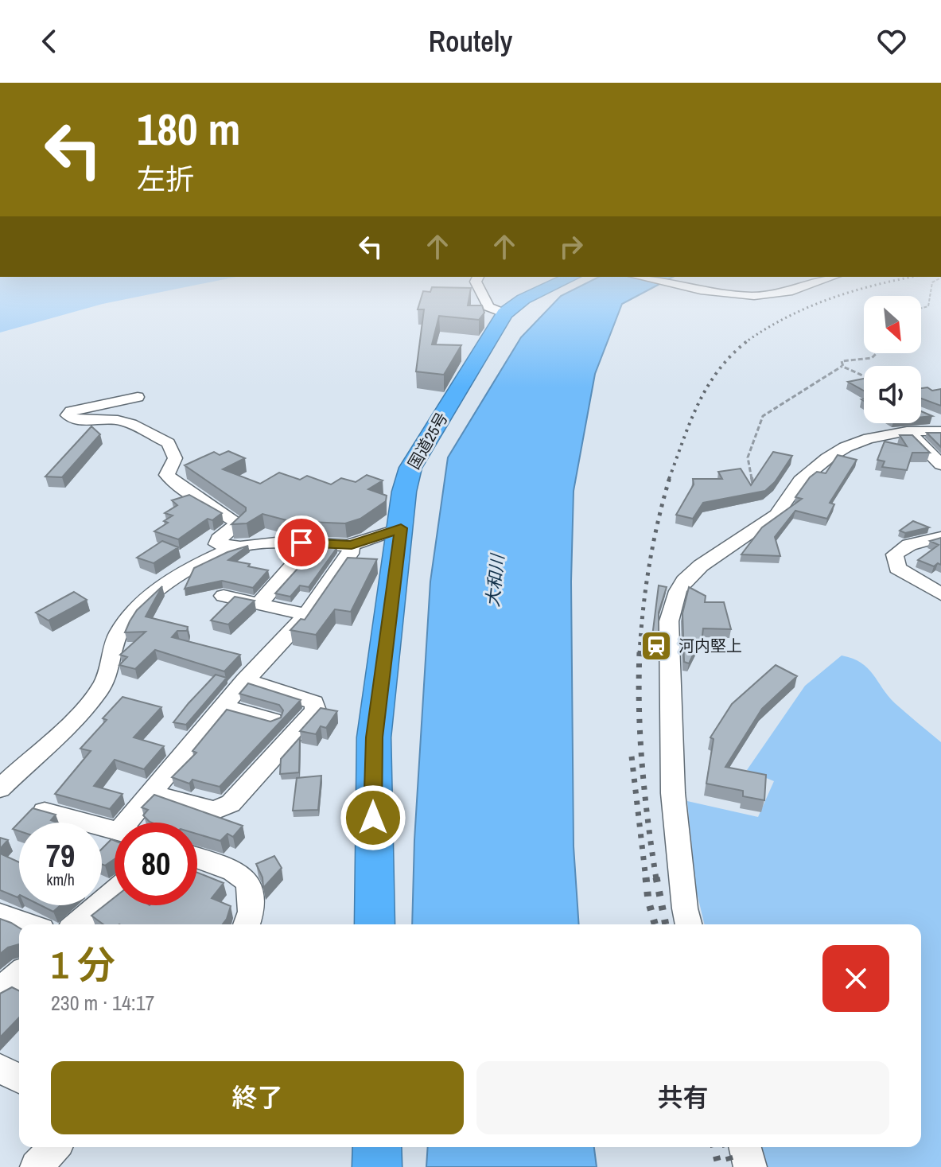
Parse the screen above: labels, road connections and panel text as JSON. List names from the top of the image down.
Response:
{
  "streets": {
    "highway": ["国道25号"]
  },
  "water": ["大和川"],
  "places": {
    "station": ["河内堅上"]
  },
  "north": "bottom right",
  "page": {
    "header": "Routely",
    "turn": ["180 m", "左折"],
    "speed": "79 km/h",
    "limit": "80",
    "heading": ["1 分", "230 m · 14:17"],
    "buttons": ["終了", "共有"]
  }
}
